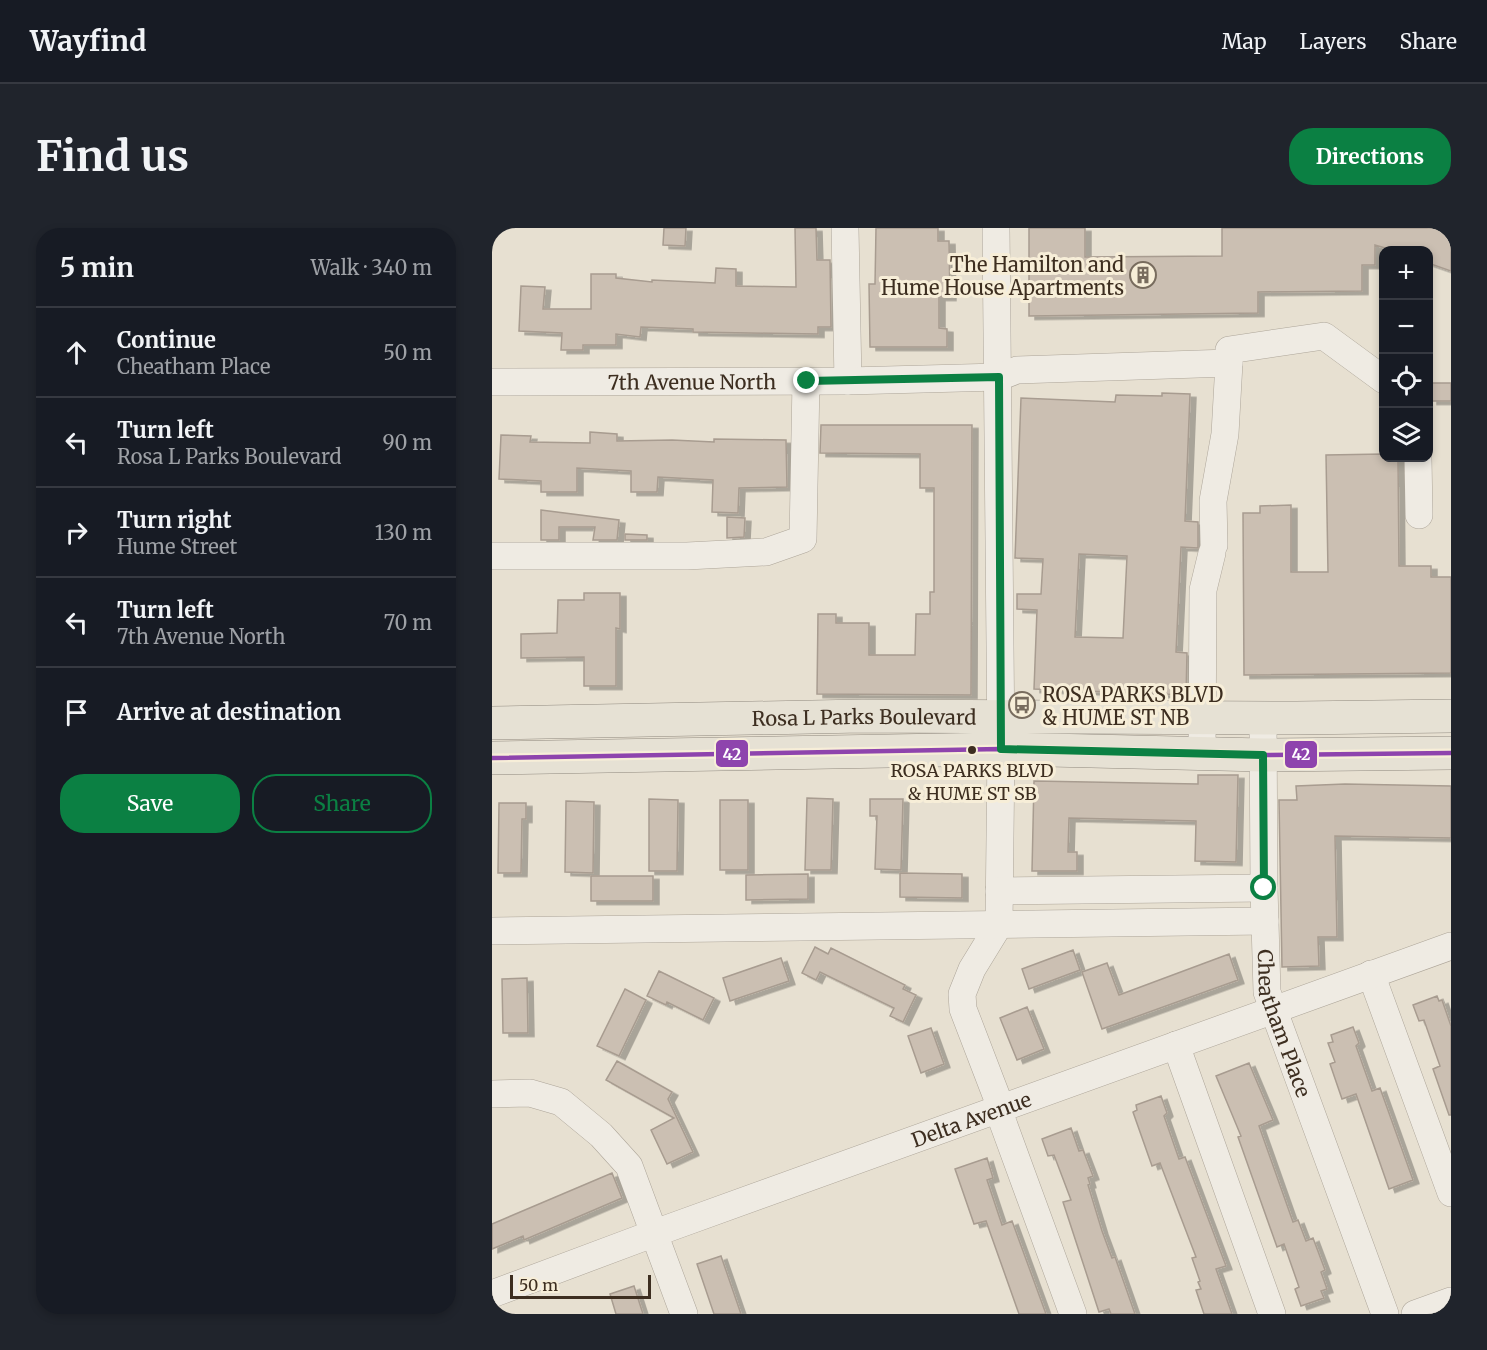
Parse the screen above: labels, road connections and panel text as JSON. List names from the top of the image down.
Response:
{
  "streets": {
    "main road": ["Rosa L Parks Boulevard"],
    "street": ["7th Avenue North", "Cheatham Place", "Delta Avenue"]
  },
  "crossings": [
    ["Rosa L Parks Boulevard", "Cheatham Place"],
    ["Cheatham Place", "Delta Avenue"]
  ],
  "places": {
    "building": ["The Hamilton and Hume House Apartments"],
    "bus stop": ["ROSA PARKS BLVD & HUME ST NB"],
    "other": ["ROSA PARKS BLVD & HUME ST SB"]
  },
  "lines": ["transit line 42"],
  "scale_bar": "50 m",
  "page": {
    "header": "Wayfind",
    "nav": ["Map", "Layers", "Share"],
    "buttons": [
      "Directions",
      ["Save", "Share"]
    ],
    "title": "Find us",
    "heading": ["5 min", "Walk · 340 m"],
    "map_buttons": ["+", "−"],
    "list": [
      ["Continue", "Cheatham Place", "50 m"],
      ["Turn left", "Rosa L Parks Boulevard", "90 m"],
      ["Turn right", "Hume Street", "130 m"],
      ["Turn left", "7th Avenue North", "70 m"],
      "Arrive at destination"
    ],
    "scale": "50 m"
  }
}
